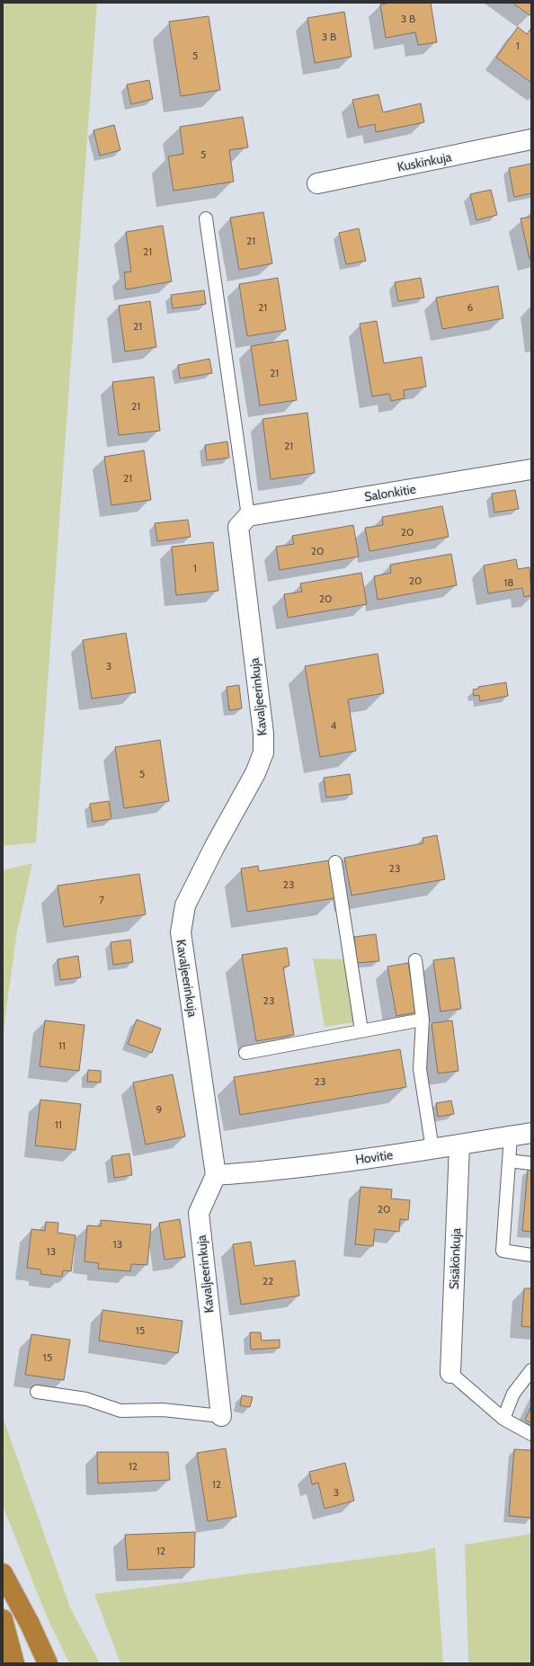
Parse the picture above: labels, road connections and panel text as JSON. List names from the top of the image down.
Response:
{
  "streets": {
    "street": [
      "Kuskinkuja",
      "Salonkitie",
      "Kavaljeerinkuja",
      "Hovitie",
      "Sisäkönkuja"
    ]
  },
  "crossings": [
    ["Salonkitie", "Kavaljeerinkuja"],
    ["Kavaljeerinkuja", "Hovitie"],
    ["Hovitie", "Sisäkönkuja"]
  ],
  "house_numbers": [
    "3 B",
    "3 B",
    "1",
    "5",
    "5",
    "21",
    "21",
    "21",
    "6",
    "21",
    "21",
    "21",
    "21",
    "21",
    "20",
    "20",
    "1",
    "20",
    "18",
    "20",
    "3",
    "4",
    "5",
    "23",
    "23",
    "7",
    "23",
    "11",
    "23",
    "9",
    "11",
    "20",
    "13",
    "13",
    "22",
    "15",
    "15",
    "12",
    "12",
    "3",
    "12"
  ]
}
